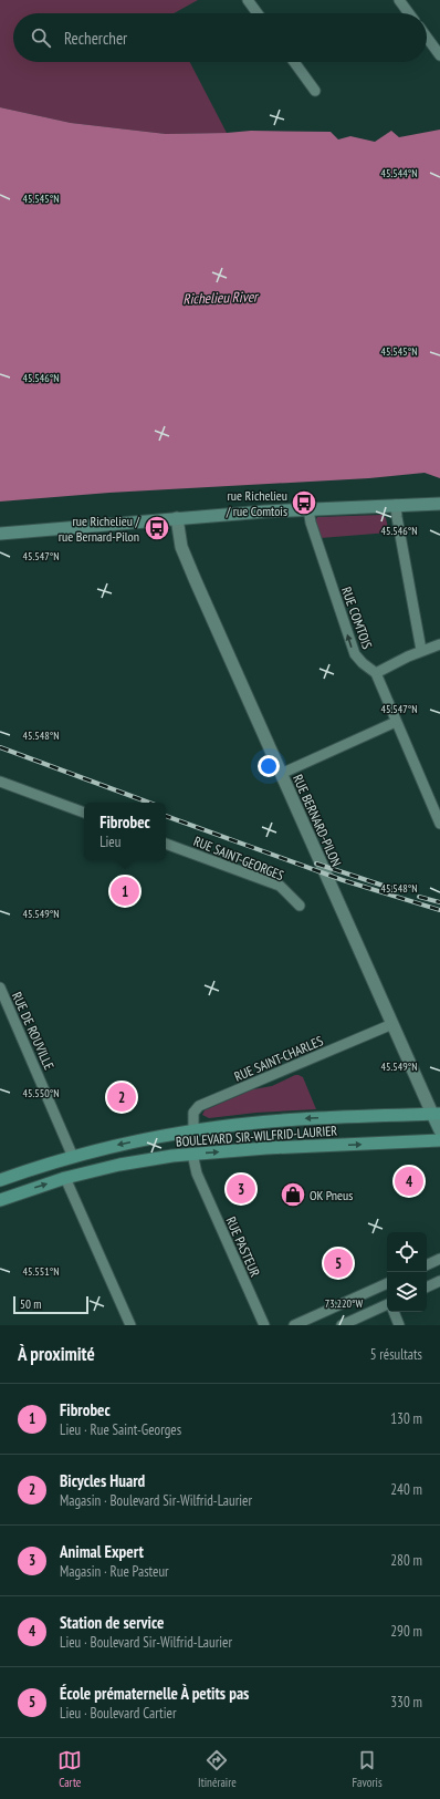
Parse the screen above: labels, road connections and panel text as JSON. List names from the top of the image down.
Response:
{
  "streets": {
    "main road": ["RUE BERNARD-PILON", "BOULEVARD SIR-WILFRID-LAURIER"],
    "street": [
      "RUE COMTOIS",
      "RUE SAINT-GEORGES",
      "RUE DE ROUVILLE",
      "RUE SAINT-CHARLES",
      "RUE PASTEUR"
    ]
  },
  "crossings": [
    ["RUE BERNARD-PILON", "RUE SAINT-CHARLES"],
    ["RUE BERNARD-PILON", "BOULEVARD SIR-WILFRID-LAURIER"],
    ["RUE DE ROUVILLE", "BOULEVARD SIR-WILFRID-LAURIER"],
    ["RUE SAINT-CHARLES", "BOULEVARD SIR-WILFRID-LAURIER"],
    ["BOULEVARD SIR-WILFRID-LAURIER", "RUE PASTEUR"]
  ],
  "water": ["Richelieu River"],
  "places": {
    "bus stop": ["rue Richelieu / rue Comtois", "rue Richelieu / rue Bernard-Pilon"],
    "shop": ["OK Pneus"]
  },
  "scale_bar": "50 m",
  "page": {
    "search": "Rechercher",
    "popup": ["Fibrobec", "Lieu"],
    "pins": [
      "1",
      "2",
      "4",
      "3",
      "5"
    ],
    "scale": "50 m",
    "heading": ["À proximité", "5 résultats"],
    "list": [
      {
        "mark": "1",
        "name": "Fibrobec",
        "note": "Lieu · Rue Saint-Georges",
        "value": "130 m"
      },
      {
        "mark": "2",
        "name": "Bicycles Huard",
        "note": "Magasin · Boulevard Sir-Wilfrid-Laurier",
        "value": "240 m"
      },
      {
        "mark": "3",
        "name": "Animal Expert",
        "note": "Magasin · Rue Pasteur",
        "value": "280 m"
      },
      {
        "mark": "4",
        "name": "Station de service",
        "note": "Lieu · Boulevard Sir-Wilfrid-Laurier",
        "value": "290 m"
      },
      {
        "mark": "5",
        "name": "École prématernelle À petits pas",
        "note": "Lieu · Boulevard Cartier",
        "value": "330 m"
      }
    ],
    "nav": ["Carte", "Itinéraire", "Favoris"]
  },
  "coordinates": [
    "45.544°N",
    "45.545°N",
    "45.546°N",
    "45.547°N",
    "45.548°N",
    "45.549°N",
    "45.550°N",
    "45.551°N",
    "73.220°W"
  ]
}
